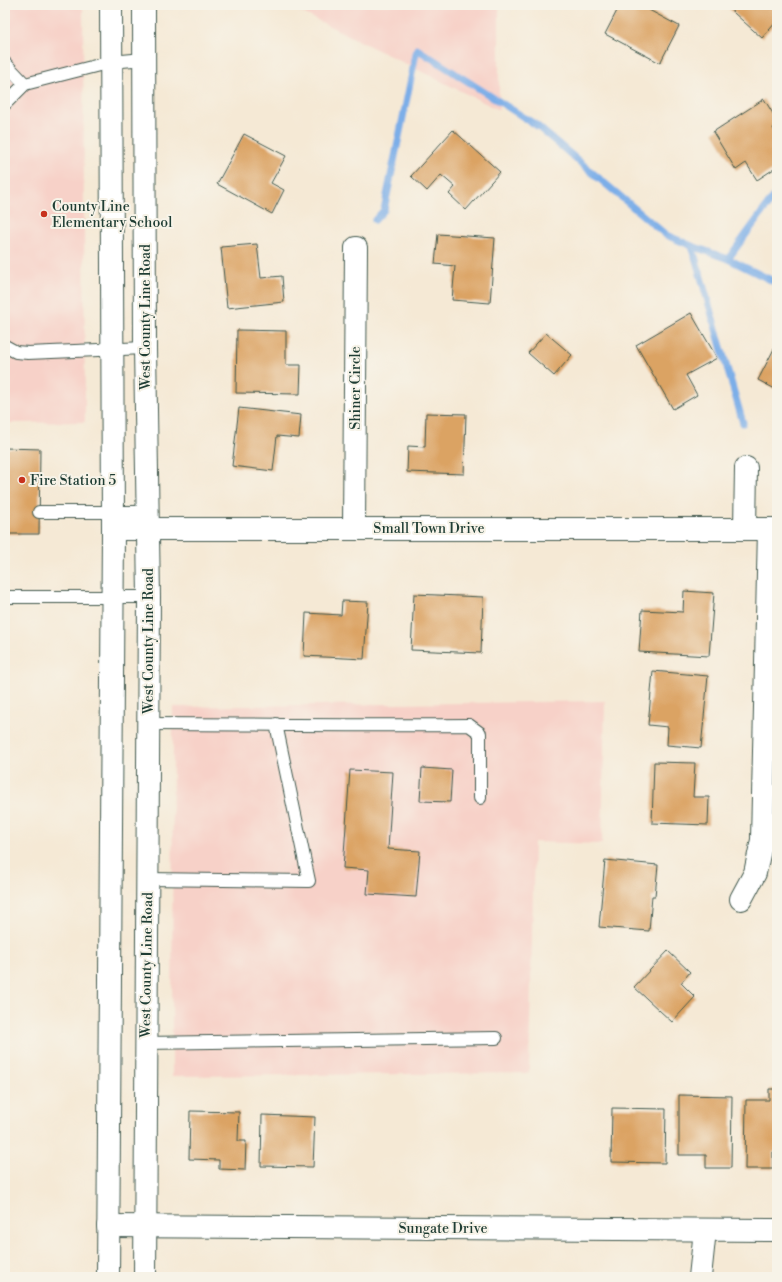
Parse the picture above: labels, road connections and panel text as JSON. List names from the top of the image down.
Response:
{
  "streets": {
    "main road": [
      "West County Line Road",
      "Shiner Circle",
      "Small Town Drive",
      "Sungate Drive"
    ]
  },
  "crossings": [
    ["West County Line Road", "Small Town Drive"],
    ["West County Line Road", "Sungate Drive"],
    ["Shiner Circle", "Small Town Drive"]
  ],
  "places": ["County Line Elementary School", "Fire Station 5"]
}
